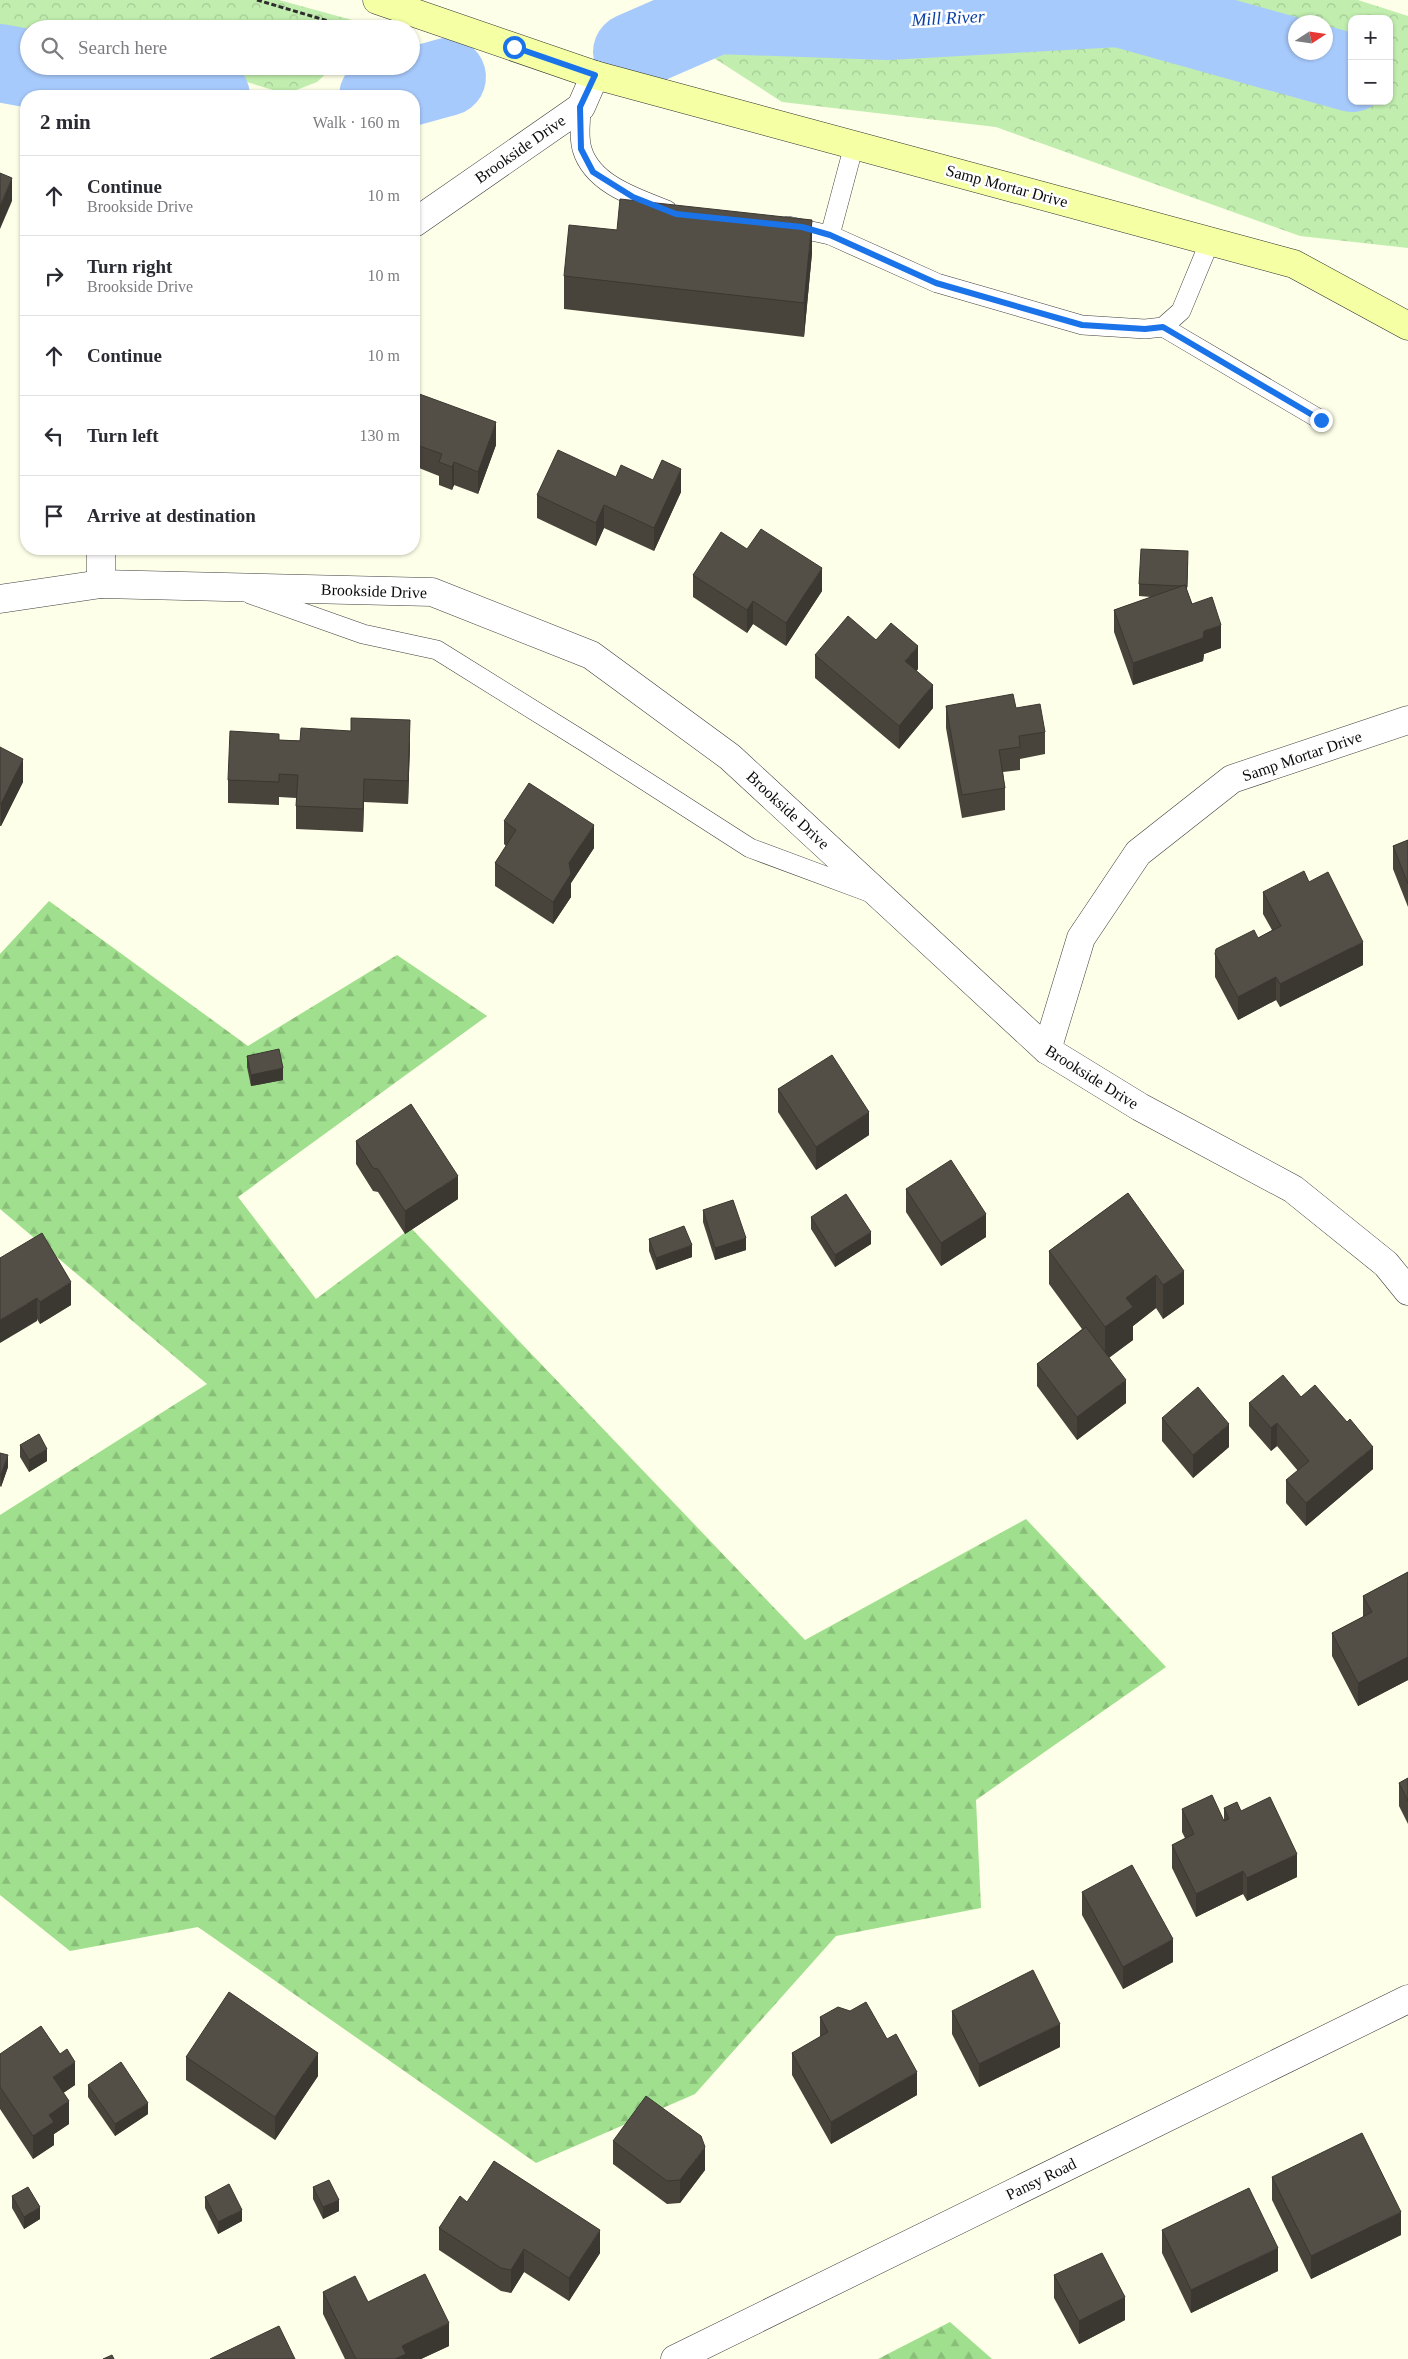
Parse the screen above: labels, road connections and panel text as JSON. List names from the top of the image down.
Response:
{
  "streets": {
    "main road": ["Samp Mortar Drive"],
    "street": ["Brookside Drive", "Pansy Road"]
  },
  "crossings": [
    ["Brookside Drive", "Samp Mortar Drive"]
  ],
  "water": ["Mill River"],
  "north": "right",
  "page": {
    "map_buttons": ["+", "−"],
    "search": "Search here",
    "heading": ["2 min", "Walk · 160 m"],
    "list": [
      ["Continue", "Brookside Drive", "10 m"],
      ["Turn right", "Brookside Drive", "10 m"],
      ["Continue", "10 m"],
      ["Turn left", "130 m"],
      "Arrive at destination"
    ]
  }
}
